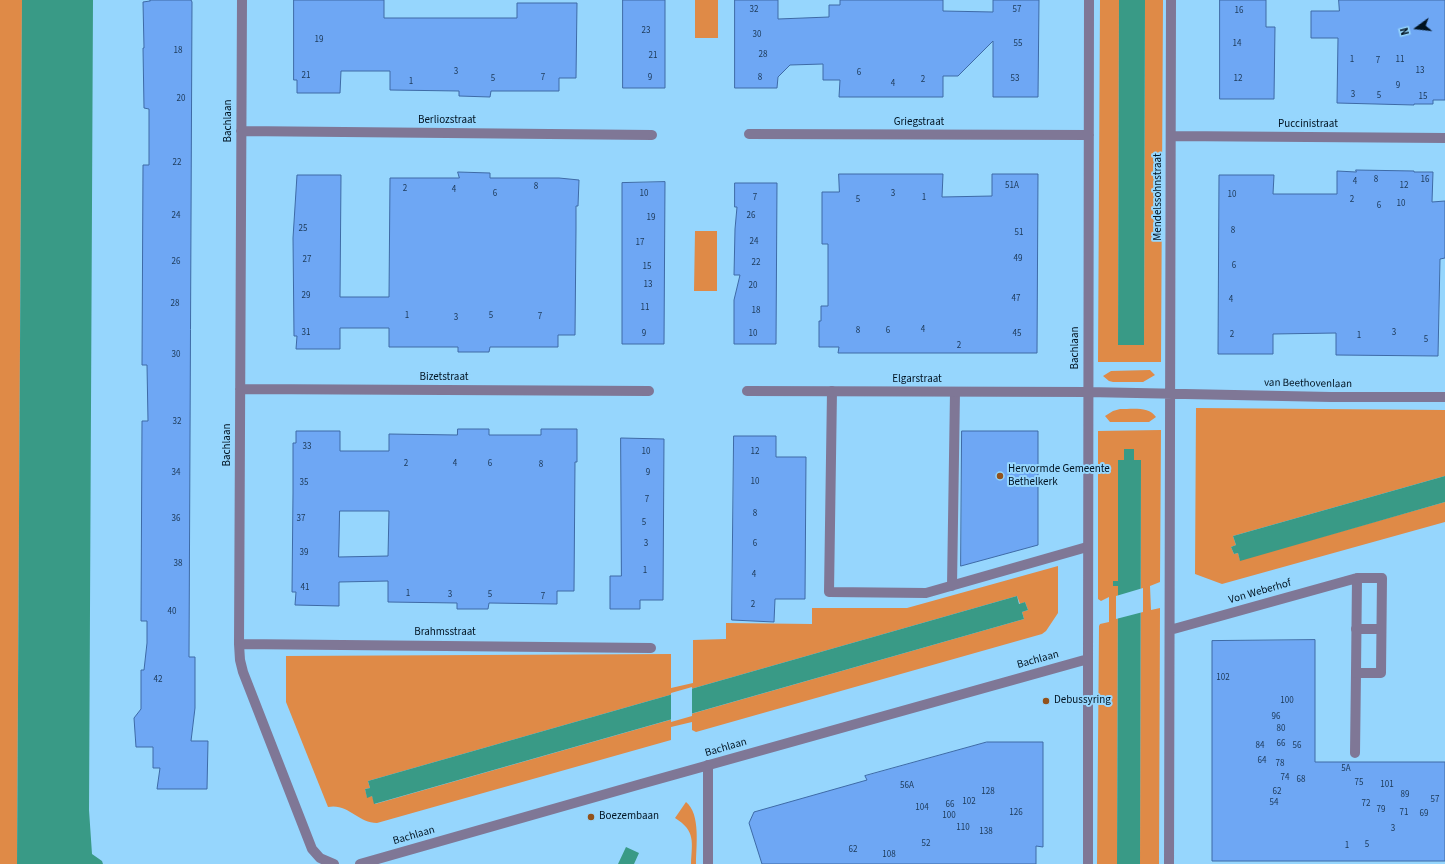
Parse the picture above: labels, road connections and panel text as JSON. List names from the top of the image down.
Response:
{
  "streets": {
    "street": [
      "Bachlaan",
      "Berliozstraat",
      "Griegstraat",
      "Puccinistraat",
      "Mendelssohnstraat",
      "Bizetstraat",
      "Elgarstraat",
      "van Beethovenlaan",
      "Von Weberhof",
      "Brahmsstraat"
    ]
  },
  "crossings": [
    ["Bachlaan", "Berliozstraat"],
    ["Bachlaan", "Griegstraat"],
    ["Bachlaan", "Bizetstraat"],
    ["Bachlaan", "Elgarstraat"],
    ["Bachlaan", "Brahmsstraat"],
    ["Puccinistraat", "Mendelssohnstraat"],
    ["Mendelssohnstraat", "Elgarstraat"],
    ["Mendelssohnstraat", "van Beethovenlaan"],
    ["Elgarstraat", "van Beethovenlaan"]
  ],
  "places": ["Hervormde Gemeente Bethelkerk", "Debussyring", "Boezembaan"],
  "house_numbers": [
    "32",
    "57",
    "16",
    "23",
    "30",
    "19",
    "55",
    "14",
    "18",
    "28",
    "21",
    "1",
    "11",
    "7",
    "13",
    "3",
    "6",
    "21",
    "7",
    "9",
    "8",
    "5",
    "53",
    "12",
    "2",
    "1",
    "4",
    "9",
    "3",
    "5",
    "15",
    "20",
    "22",
    "8",
    "16",
    "4",
    "51A",
    "12",
    "8",
    "2",
    "4",
    "6",
    "10",
    "3",
    "10",
    "7",
    "1",
    "5",
    "2",
    "10",
    "6",
    "24",
    "26",
    "19",
    "25",
    "8",
    "51",
    "24",
    "17",
    "49",
    "27",
    "26",
    "22",
    "6",
    "15",
    "13",
    "20",
    "29",
    "47",
    "4",
    "28",
    "11",
    "18",
    "1",
    "5",
    "7",
    "3",
    "4",
    "8",
    "6",
    "31",
    "3",
    "9",
    "10",
    "45",
    "2",
    "1",
    "5",
    "2",
    "30",
    "32",
    "33",
    "10",
    "12",
    "2",
    "4",
    "6",
    "8",
    "34",
    "9",
    "10",
    "35",
    "7",
    "8",
    "36",
    "37",
    "5",
    "3",
    "6",
    "39",
    "38",
    "1",
    "4",
    "41",
    "1",
    "3",
    "5",
    "7",
    "2",
    "40",
    "102",
    "42",
    "100",
    "96",
    "80",
    "66",
    "84",
    "56",
    "64",
    "78",
    "5A",
    "74",
    "68",
    "75",
    "101",
    "56A",
    "128",
    "62",
    "89",
    "57",
    "102",
    "54",
    "72",
    "66",
    "104",
    "79",
    "126",
    "71",
    "69",
    "100",
    "110",
    "3",
    "138",
    "52",
    "5",
    "1",
    "62",
    "108"
  ],
  "north": "left"
}
